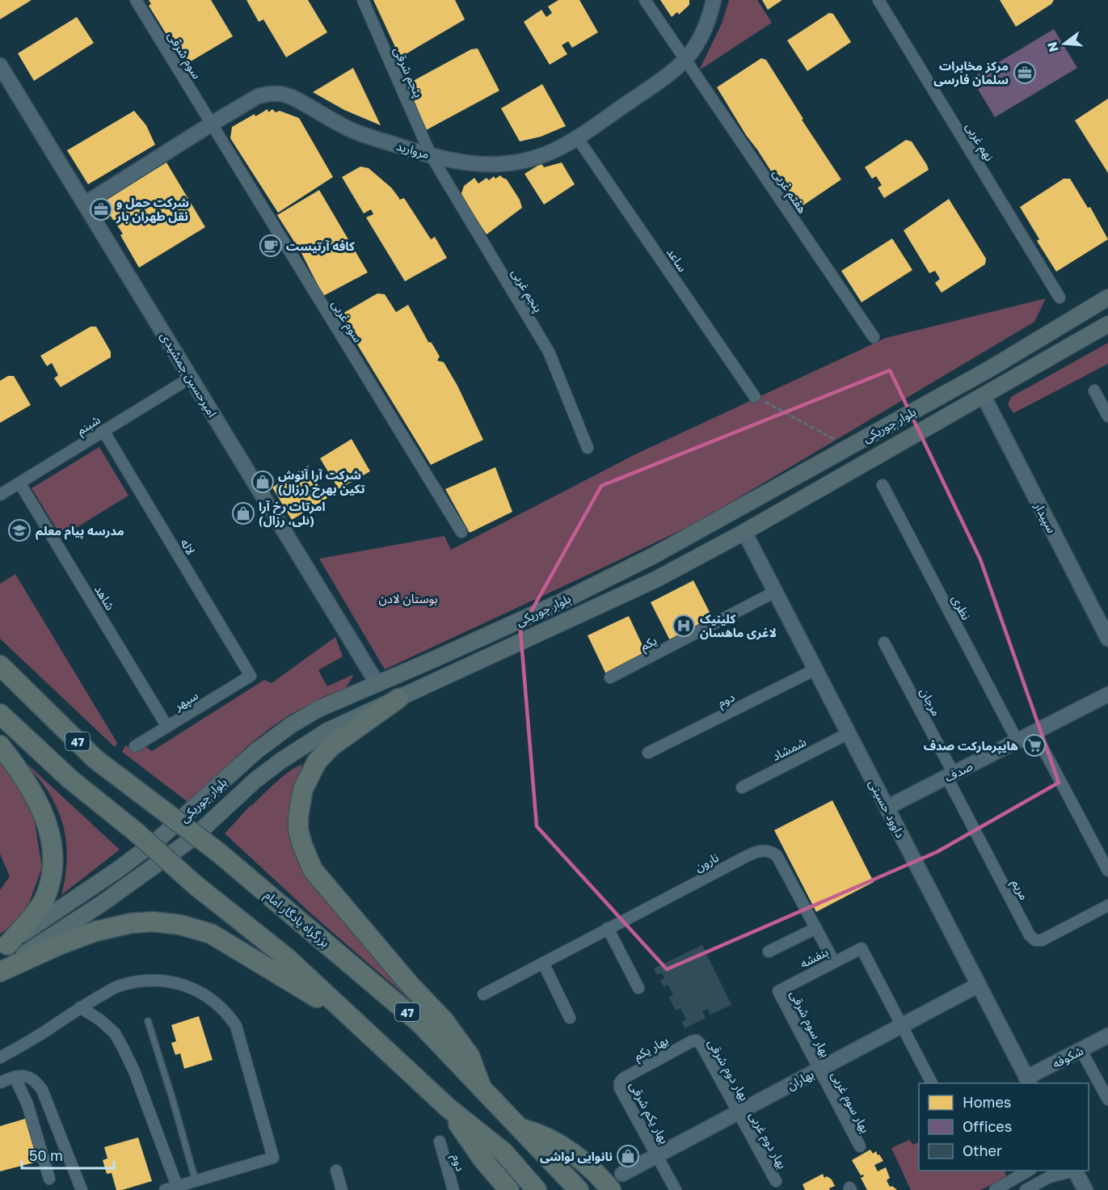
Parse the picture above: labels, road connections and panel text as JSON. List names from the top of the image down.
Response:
{
  "streets": {
    "highway": ["47", "بزرگراه یادگار امام"],
    "main road": ["بلوار جوریکی"],
    "street": [
      "سوم شرقی",
      "پنجم شرقی",
      "نهم غربی",
      "مروارید",
      "هفتم غربی",
      "ساعد",
      "پنجم غربی",
      "سوم غربی",
      "امیرحسین جمشیدی",
      "شبنم",
      "سپیدار",
      "لاله",
      "شاهد",
      "نظری",
      "یکم",
      "دوم",
      "سپهر",
      "مرجان",
      "شمشاد",
      "صدف",
      "داوود حسینی",
      "نارون",
      "مریم",
      "بنفشه",
      "بهار سوم شرقی",
      "بهار یکم",
      "شکوفه",
      "بهار دوم شرقی",
      "بهاران",
      "بهار سوم غربی",
      "بهار یکم شرقی",
      "بهار دوم غربی"
    ]
  },
  "crossings": [
    ["سوم شرقی", "مروارید"],
    ["سوم شرقی", "سوم غربی"],
    ["پنجم شرقی", "مروارید"],
    ["پنجم شرقی", "پنجم غربی"],
    ["مروارید", "هفتم غربی"],
    ["مروارید", "ساعد"],
    ["مروارید", "پنجم غربی"],
    ["مروارید", "سوم غربی"],
    ["مروارید", "امیرحسین جمشیدی"],
    ["امیرحسین جمشیدی", "شبنم"],
    ["امیرحسین جمشیدی", "بلوار جوریکی"],
    ["شبنم", "لاله"],
    ["شبنم", "شاهد"],
    ["بلوار جوریکی", "سپیدار"],
    ["بلوار جوریکی", "داوود حسینی"],
    ["لاله", "سپهر"],
    ["شاهد", "سپهر"],
    ["نظری", "صدف"],
    ["یکم", "داوود حسینی"],
    ["دوم", "داوود حسینی"],
    ["مرجان", "صدف"],
    ["مرجان", "مریم"],
    ["شمشاد", "داوود حسینی"],
    ["صدف", "داوود حسینی"],
    ["صدف", "مریم"],
    ["داوود حسینی", "شکوفه"],
    ["داوود حسینی", "بهاران"],
    ["نارون", "بنفشه"],
    ["بنفشه", "بهار سوم شرقی"],
    ["بنفشه", "بهاران"],
    ["بهار سوم شرقی", "بهاران"],
    ["بهار سوم شرقی", "بهار سوم غربی"],
    ["بهار یکم", "بهار دوم شرقی"],
    ["بهار یکم", "بهار یکم شرقی"],
    ["بهار دوم شرقی", "بهاران"],
    ["بهار دوم شرقی", "بهار دوم غربی"],
    ["بهاران", "بهار سوم غربی"],
    ["بهاران", "بهار یکم شرقی"],
    ["بهاران", "بهار دوم غربی"]
  ],
  "parks": ["بوستان لادن"],
  "places": {
    "office": ["مرکز مخابرات سلمان فارسی", "شرکت حمل و نقل طهران بار"],
    "cafe": ["کافه آرتیست"],
    "shop": ["شرکت آرا آنوش تکین بهرخ (رزال)", "امرتات رخ آرا (نلی، رزال)", "نانوایی لواشی"],
    "school or university": ["مدرسه پیام معلم"],
    "hospital": ["کلینیک لاغری ماهسان"],
    "supermarket": ["هایپرمارکت صدف"]
  },
  "legend": ["Homes", "Offices", "Other"],
  "scale_bar": "50 m",
  "north": "left"
}
